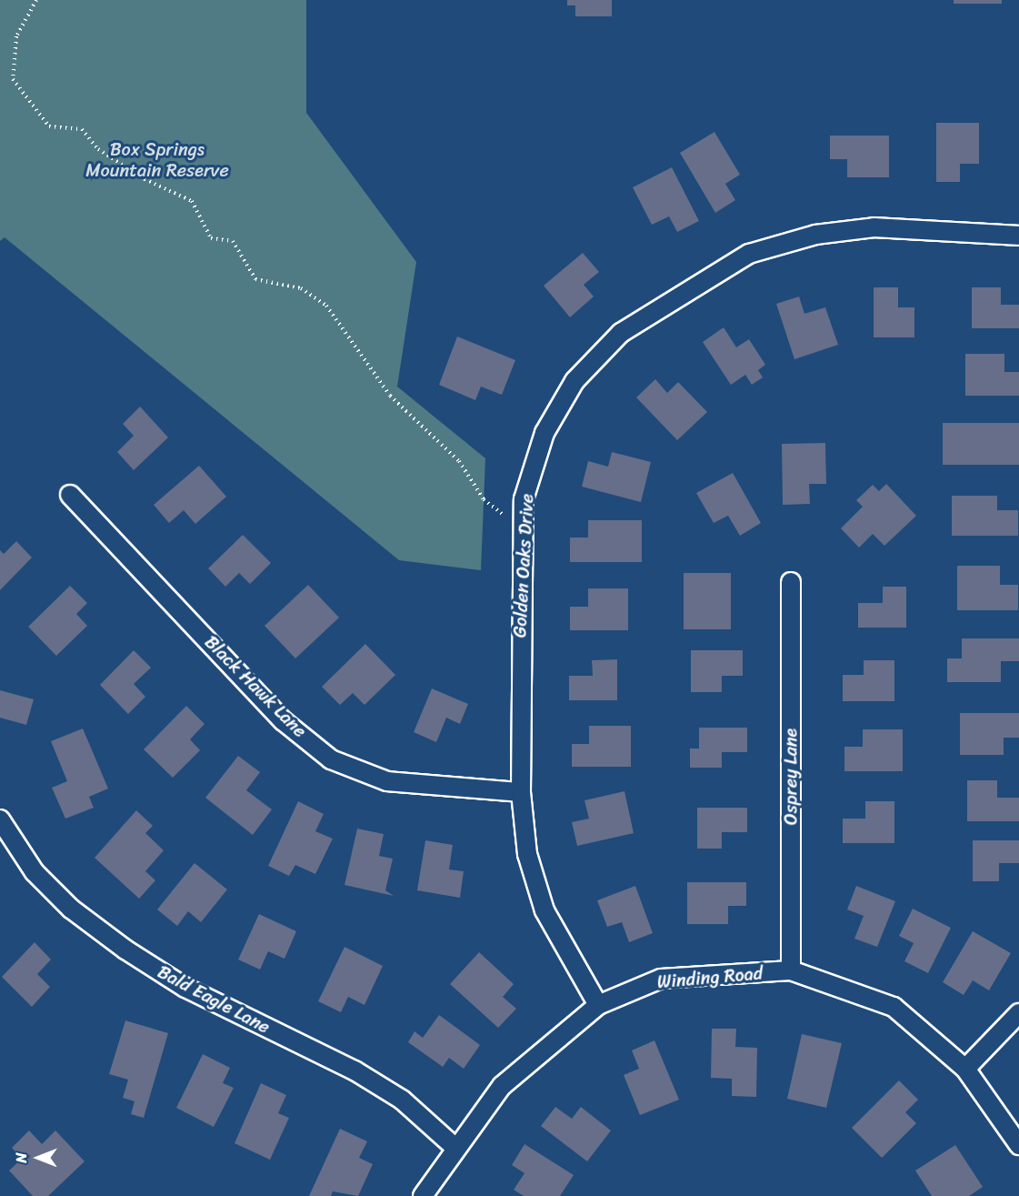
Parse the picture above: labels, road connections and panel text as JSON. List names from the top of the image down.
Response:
{
  "streets": {
    "street": [
      "Golden Oaks Drive",
      "Black Hawk Lane",
      "Osprey Lane",
      "Winding Road",
      "Bald Eagle Lane"
    ]
  },
  "crossings": [
    ["Golden Oaks Drive", "Black Hawk Lane"],
    ["Golden Oaks Drive", "Winding Road"],
    ["Osprey Lane", "Winding Road"],
    ["Winding Road", "Bald Eagle Lane"]
  ],
  "parks": ["Box Springs Mountain Reserve"],
  "north": "left"
}
